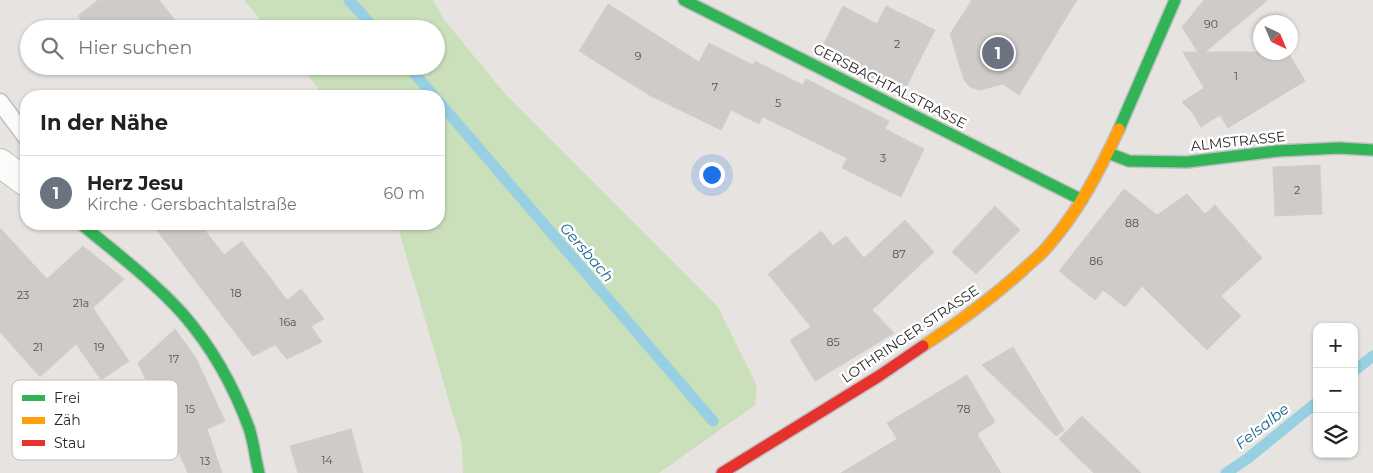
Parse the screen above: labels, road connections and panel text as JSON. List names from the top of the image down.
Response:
{
  "streets": {
    "street": ["GERSBACHTALSTRASSE", "ALMSTRASSE", "LOTHRINGER STRASSE"]
  },
  "crossings": [
    ["GERSBACHTALSTRASSE", "LOTHRINGER STRASSE"],
    ["ALMSTRASSE", "LOTHRINGER STRASSE"]
  ],
  "water": ["Gersbach", "Felsalbe"],
  "house_numbers": [
    "90",
    "2",
    "9",
    "1",
    "7",
    "5",
    "3",
    "2",
    "88",
    "87",
    "86",
    "18",
    "23",
    "21a",
    "16a",
    "85",
    "21",
    "19",
    "17",
    "15",
    "78",
    "14",
    "13"
  ],
  "legend": ["Frei", "Zäh", "Stau"],
  "north": "bottom right",
  "page": {
    "search": "Hier suchen",
    "pins": "1",
    "heading": "In der Nähe",
    "list": [
      {
        "mark": "1",
        "name": "Herz Jesu",
        "note": "Kirche · Gersbachtalstraße",
        "value": "60 m"
      }
    ],
    "map_buttons": ["+", "−"]
  }
}
